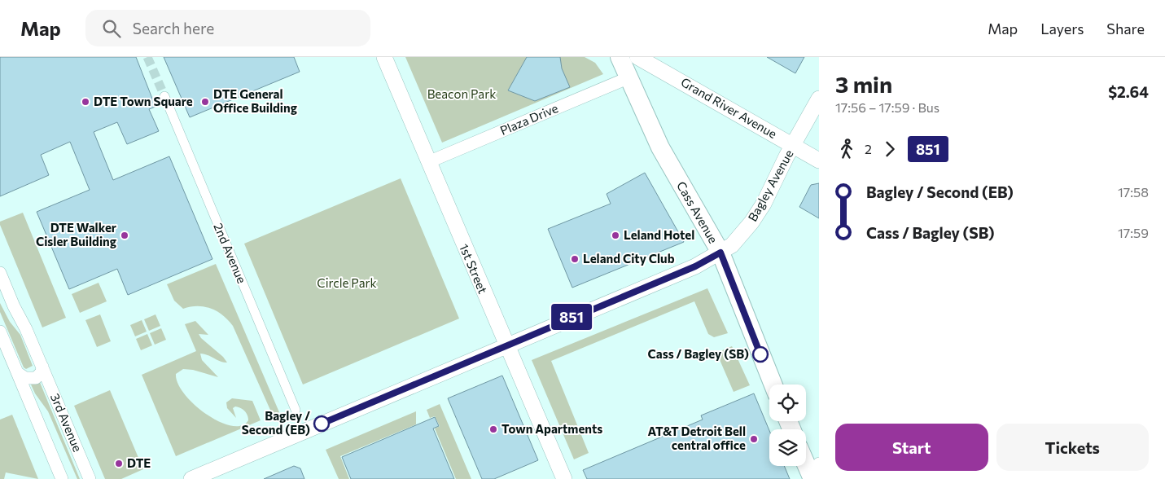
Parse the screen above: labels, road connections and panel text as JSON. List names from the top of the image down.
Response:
{
  "streets": {
    "main road": ["Cass Avenue"],
    "street": [
      "Grand River Avenue",
      "Plaza Drive",
      "Bagley Avenue",
      "2nd Avenue",
      "1st Street",
      "3rd Avenue"
    ]
  },
  "crossings": [
    ["Grand River Avenue", "Bagley Avenue"],
    ["Plaza Drive", "Cass Avenue"],
    ["Plaza Drive", "1st Street"],
    ["Bagley Avenue", "Cass Avenue"],
    ["Bagley Avenue", "1st Street"]
  ],
  "parks": ["Beacon Park", "Circle Park"],
  "places": [
    "DTE Town Square",
    "DTE General Office Building",
    "DTE Walker Cisler Building",
    "Leland Hotel",
    "Leland City Club",
    "Cass / Bagley (SB)",
    "Bagley / Second (EB)",
    "Town Apartments",
    "AT&T Detroit Bell central office",
    "DTE"
  ],
  "lines": ["bus line 851"],
  "page": {
    "header": "Map",
    "search": "Search here",
    "nav": ["Map", "Layers", "Share"],
    "on_map": "851",
    "heading": ["3 min", "17:56 – 17:59 · Bus", "$2.64"],
    "legs": ["2", "851"],
    "list": [
      {
        "name": "Bagley / Second (EB)",
        "value": "17:58"
      },
      {
        "name": "Cass / Bagley (SB)",
        "value": "17:59"
      }
    ],
    "buttons": ["Start", "Tickets"]
  }
}
